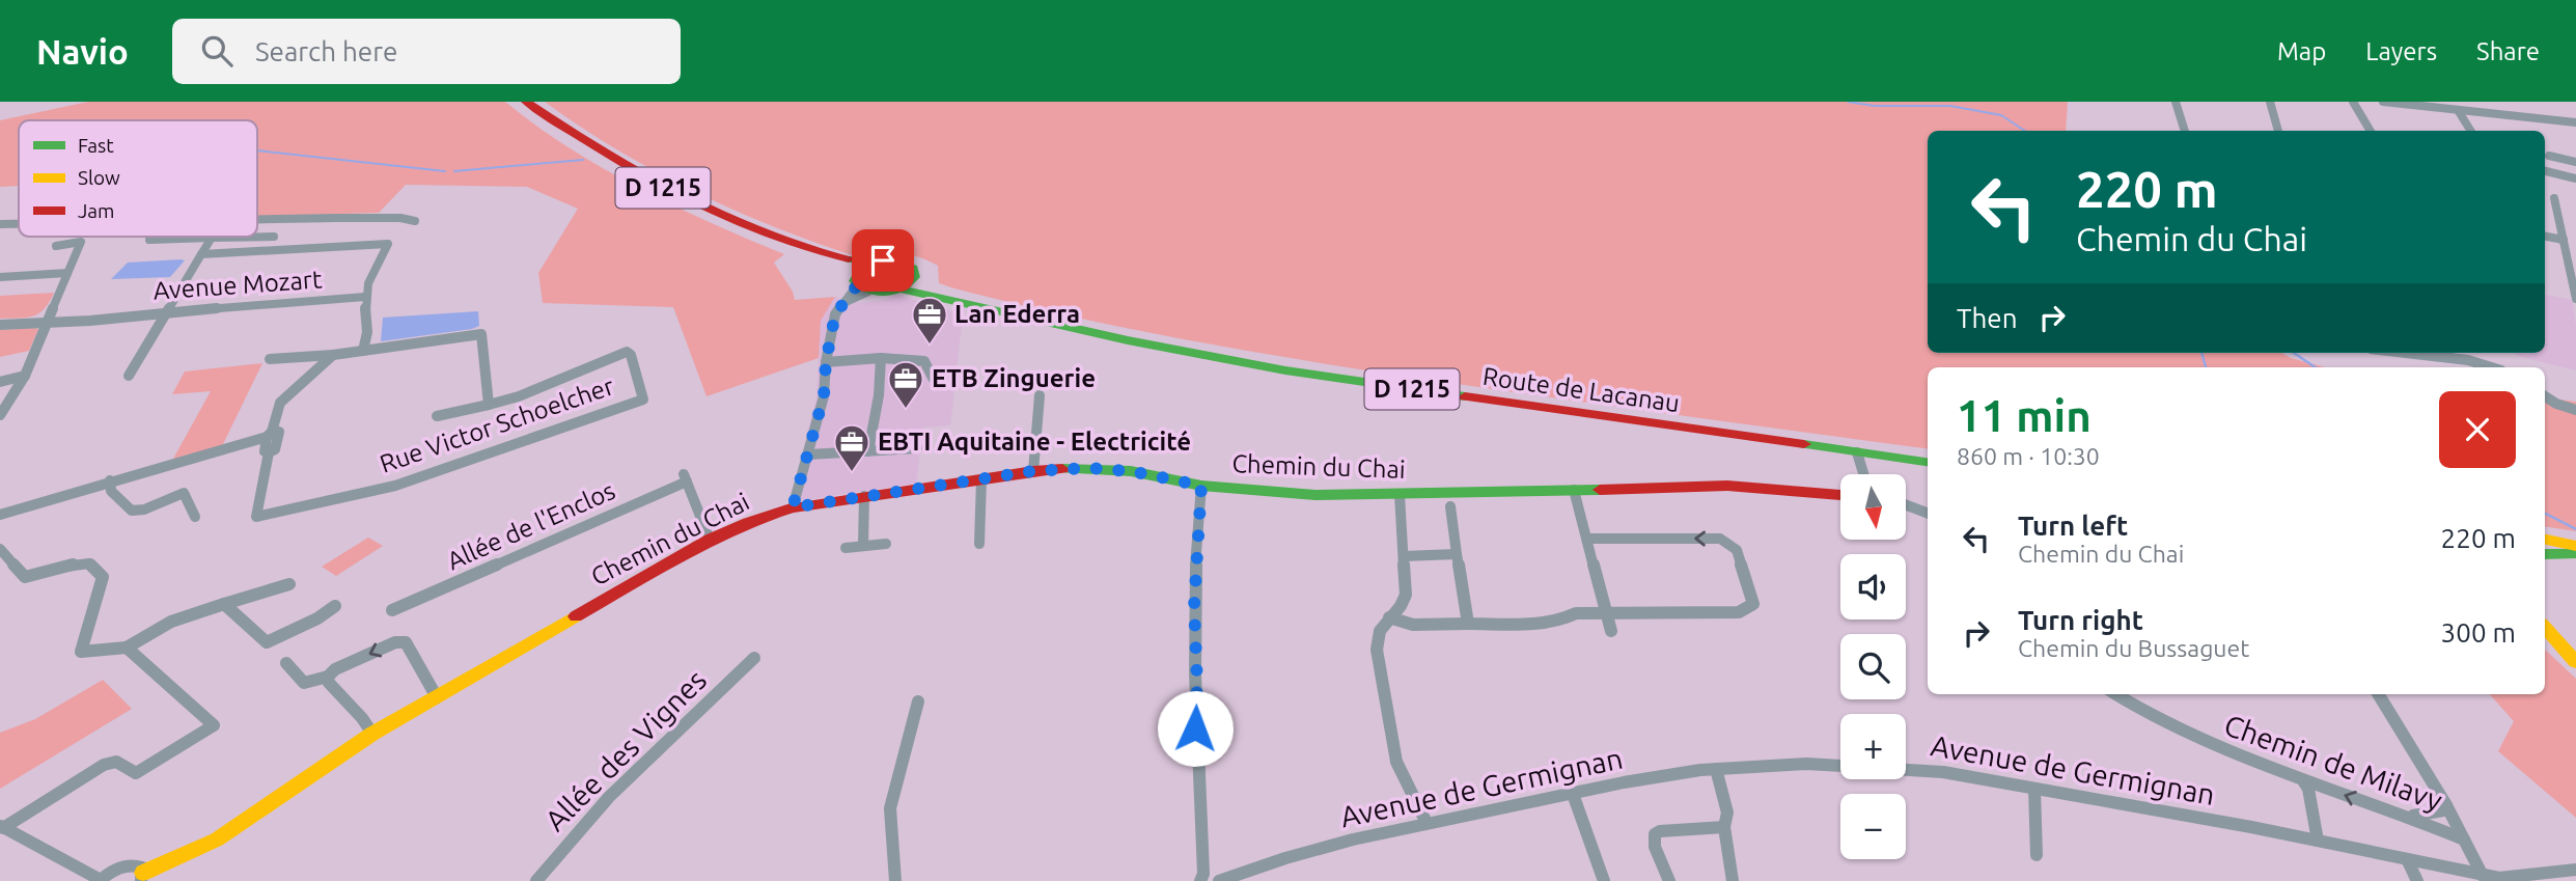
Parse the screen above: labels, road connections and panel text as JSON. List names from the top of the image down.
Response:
{
  "streets": {
    "main road": ["D 1215", "Route de Lacanau", "Chemin du Chai"],
    "street": [
      "Avenue Mozart",
      "Rue Victor Schoelcher",
      "Allée de l'Enclos",
      "Allée des Vignes",
      "Chemin de Milavy",
      "Avenue de Germignan"
    ]
  },
  "crossings": [
    ["D 1215", "Route de Lacanau"],
    ["Chemin du Chai", "Allée de l'Enclos"]
  ],
  "places": {
    "office": ["Lan Ederra", "ETB Zinguerie", "EBTI Aquitaine - Electricité"]
  },
  "legend": ["Fast", "Slow", "Jam"],
  "north": "bottom",
  "page": {
    "header": "Navio",
    "search": "Search here",
    "nav": ["Map", "Layers", "Share"],
    "turn": ["220 m", "Chemin du Chai"],
    "then": "Then",
    "heading": ["11 min", "860 m · 10:30"],
    "map_buttons": ["+", "−"],
    "list": [
      {
        "name": "Turn left",
        "note": "Chemin du Chai",
        "value": "220 m"
      },
      {
        "name": "Turn right",
        "note": "Chemin du Bussaguet",
        "value": "300 m"
      }
    ]
  }
}
